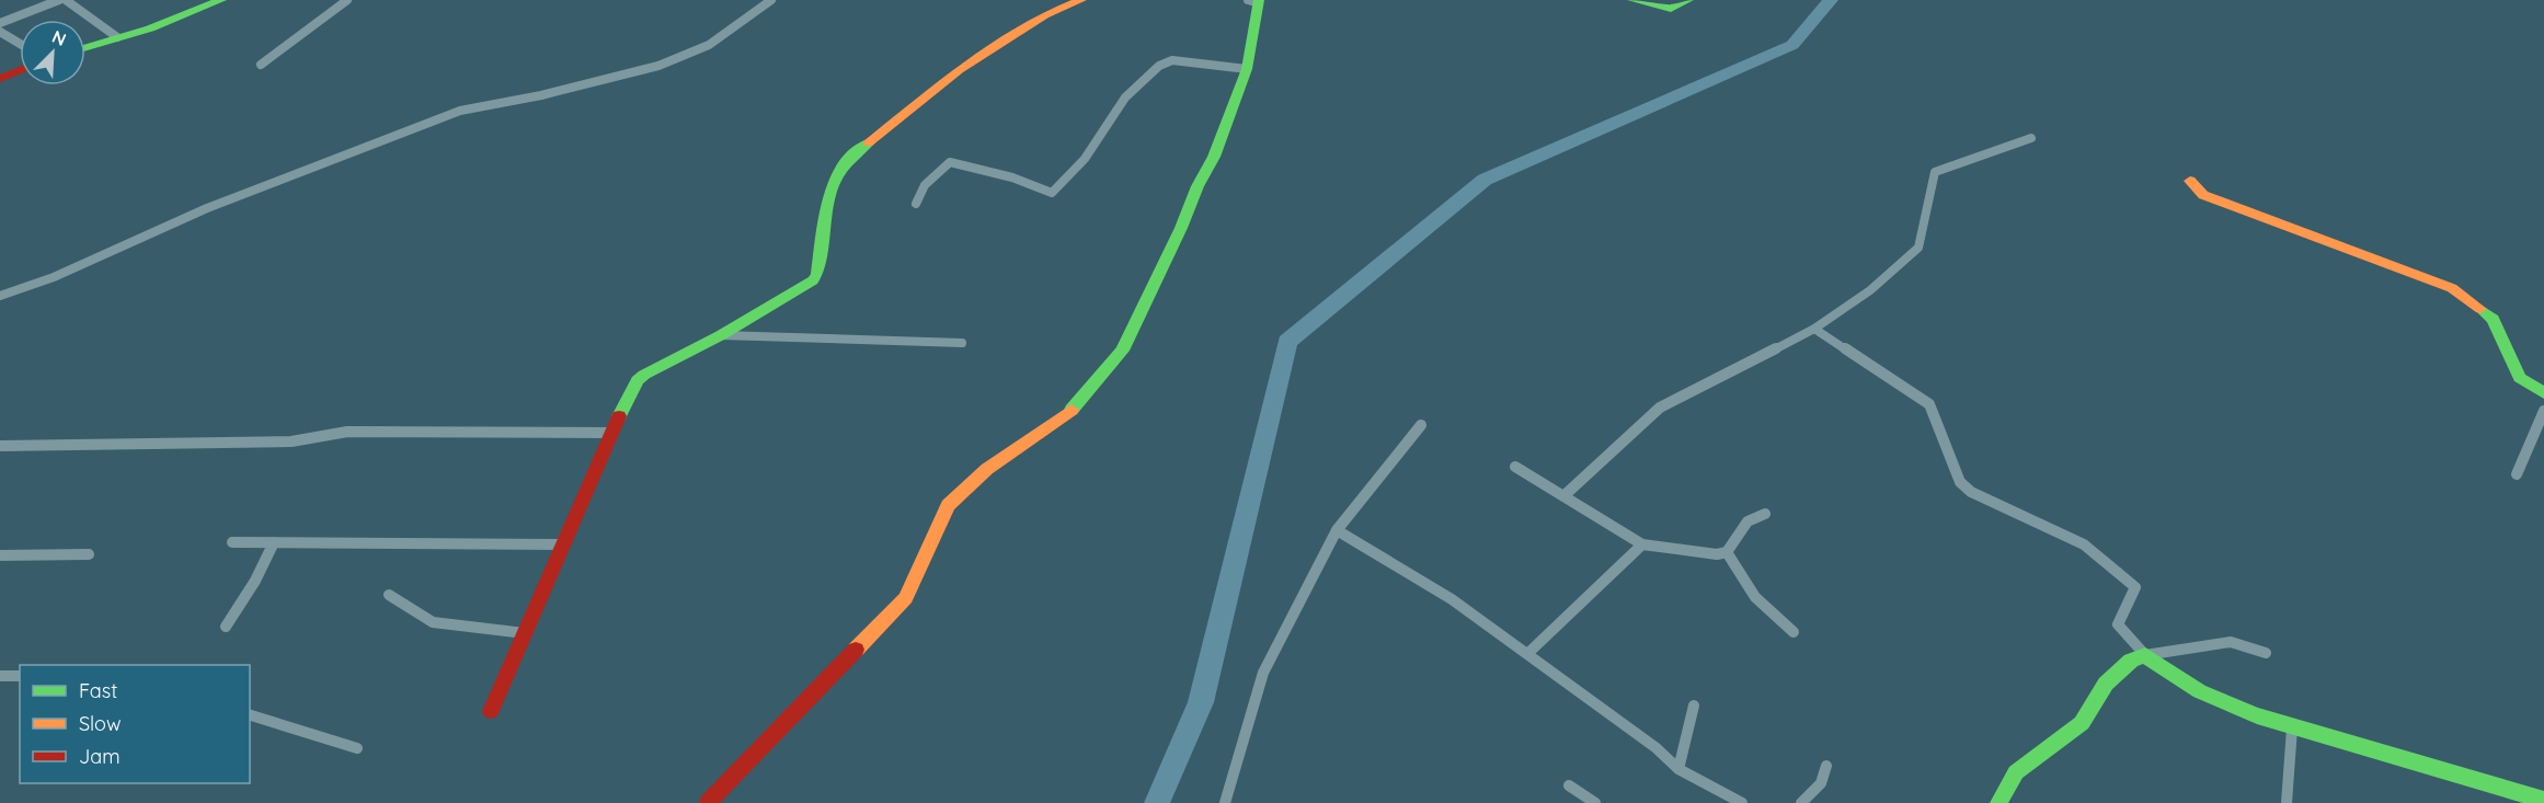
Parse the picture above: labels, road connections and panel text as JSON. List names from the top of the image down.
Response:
{
  "legend": ["Fast", "Slow", "Jam"],
  "north": "top right"
}
